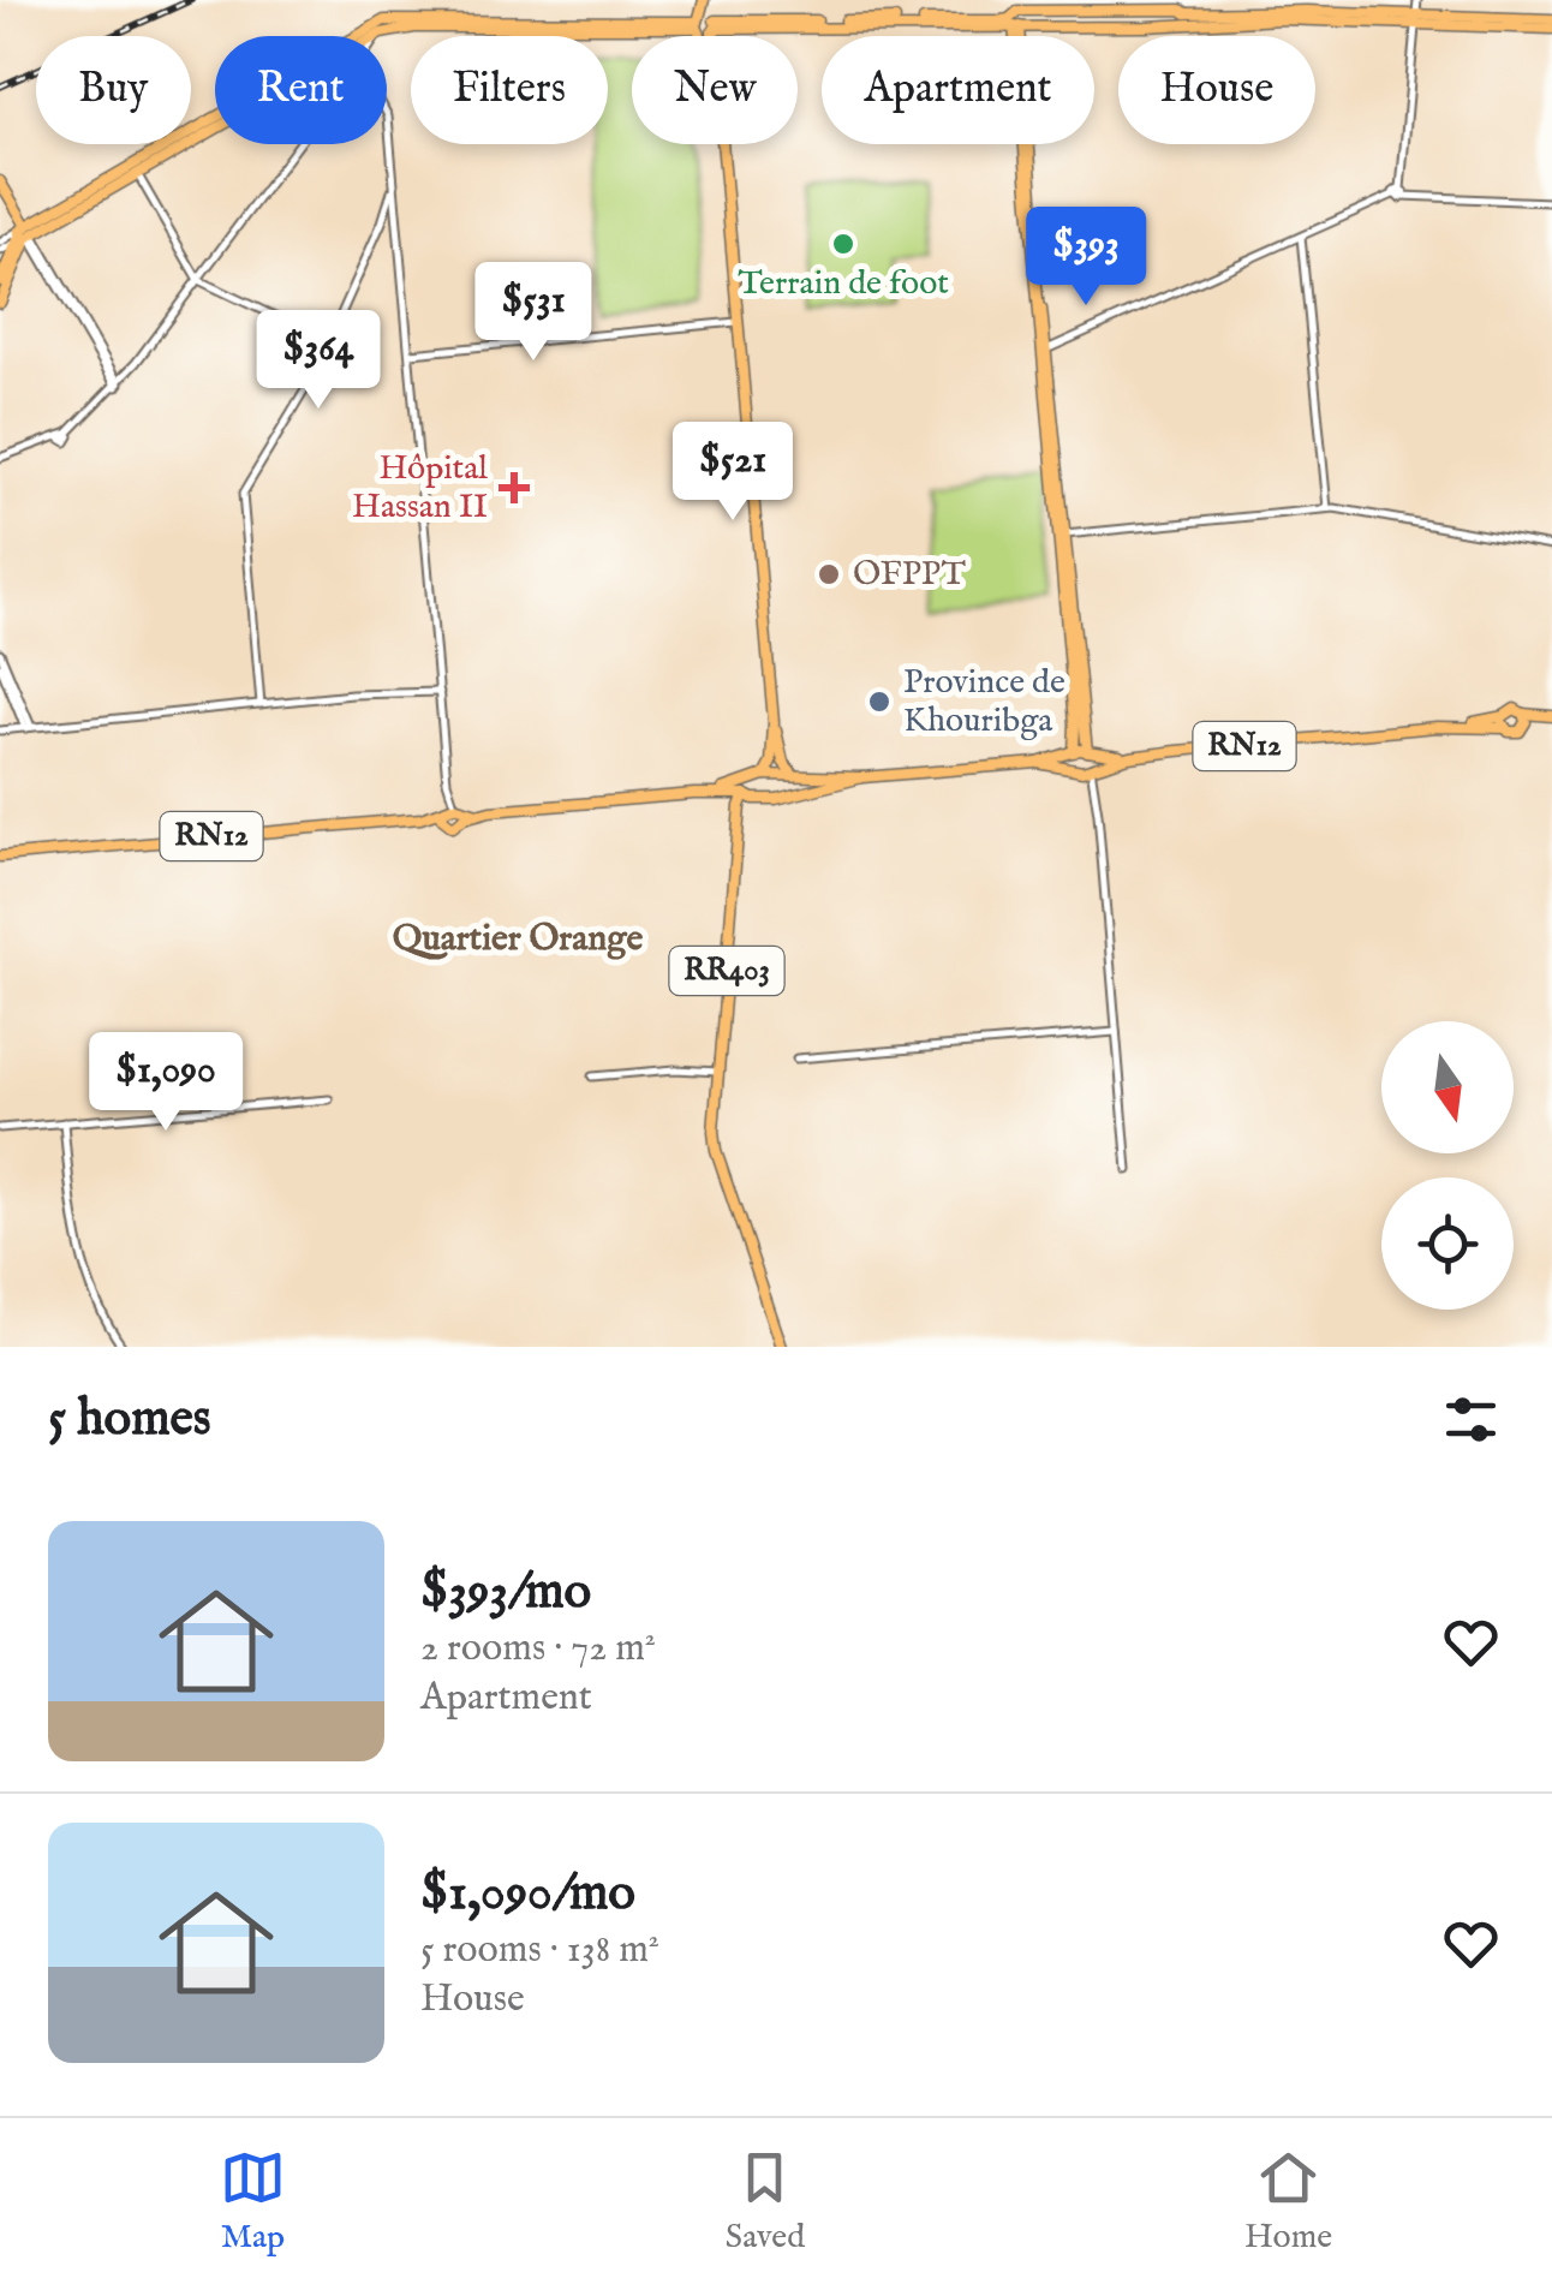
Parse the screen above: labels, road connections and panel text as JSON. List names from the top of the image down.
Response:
{
  "streets": {
    "main road": ["RN12", "RR403"]
  },
  "crossings": [
    ["RN12", "RR403"]
  ],
  "districts": ["Quartier Orange"],
  "places": {
    "other": ["Terrain de foot", "OFPPT", "Province de Khouribga"],
    "health": ["Hôpital Hassan II"]
  },
  "north": "bottom",
  "page": {
    "chip": [
      "Buy",
      "Rent",
      "Filters",
      "New",
      "Apartment",
      "House"
    ],
    "price": [
      "$393",
      "$531",
      "$364",
      "$521",
      "$1,090"
    ],
    "heading": "5 homes",
    "list": [
      {
        "name": "$393/mo",
        "note": "2 rooms · 72 m² · Apartment"
      },
      {
        "name": "$1,090/mo",
        "note": "5 rooms · 138 m² · House"
      }
    ],
    "tabs": ["Map", "Saved", "Home"]
  }
}
